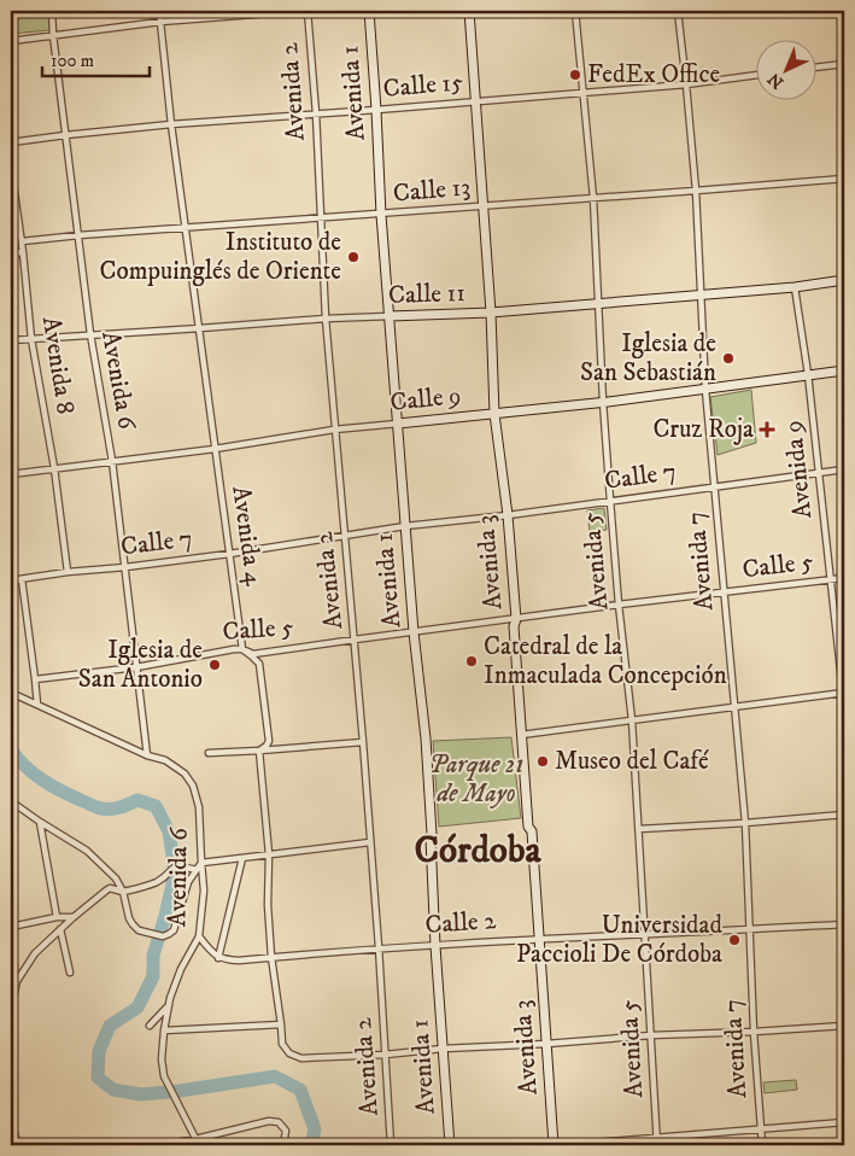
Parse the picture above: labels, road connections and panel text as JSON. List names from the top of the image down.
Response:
{
  "streets": {
    "main road": [
      "Avenida 1",
      "Calle 11",
      "Calle 9",
      "Avenida 3"
    ],
    "street": [
      "Calle 15",
      "Avenida 2",
      "Calle 13",
      "Avenida 8",
      "Avenida 6",
      "Avenida 9",
      "Calle 7",
      "Avenida 4",
      "Avenida 5",
      "Avenida 7",
      "Calle 5",
      "Calle 2"
    ]
  },
  "crossings": [
    ["Calle 15", "Avenida 2"],
    ["Calle 15", "Avenida 1"],
    ["Calle 15", "Avenida 6"],
    ["Calle 15", "Avenida 4"],
    ["Calle 15", "Avenida 5"],
    ["Calle 15", "Avenida 7"],
    ["Calle 15", "Avenida 3"],
    ["Avenida 2", "Calle 13"],
    ["Avenida 2", "Calle 11"],
    ["Avenida 2", "Calle 9"],
    ["Avenida 2", "Calle 7"],
    ["Avenida 2", "Calle 5"],
    ["Avenida 2", "Calle 2"],
    ["Avenida 1", "Calle 13"],
    ["Avenida 1", "Calle 11"],
    ["Avenida 1", "Calle 9"],
    ["Avenida 1", "Calle 7"],
    ["Avenida 1", "Calle 5"],
    ["Avenida 1", "Calle 2"],
    ["Calle 13", "Avenida 8"],
    ["Calle 13", "Avenida 6"],
    ["Calle 13", "Avenida 4"],
    ["Calle 13", "Avenida 5"],
    ["Calle 13", "Avenida 7"],
    ["Calle 13", "Avenida 3"],
    ["Calle 11", "Avenida 8"],
    ["Calle 11", "Avenida 6"],
    ["Calle 11", "Avenida 9"],
    ["Calle 11", "Avenida 4"],
    ["Calle 11", "Avenida 5"],
    ["Calle 11", "Avenida 7"],
    ["Calle 11", "Avenida 3"],
    ["Avenida 8", "Calle 9"],
    ["Avenida 8", "Calle 7"],
    ["Avenida 6", "Calle 9"],
    ["Avenida 6", "Calle 7"],
    ["Avenida 6", "Calle 5"],
    ["Calle 9", "Avenida 9"],
    ["Calle 9", "Avenida 4"],
    ["Calle 9", "Avenida 5"],
    ["Calle 9", "Avenida 7"],
    ["Calle 9", "Avenida 3"],
    ["Avenida 9", "Calle 7"],
    ["Avenida 9", "Calle 5"],
    ["Calle 7", "Avenida 4"],
    ["Calle 7", "Avenida 5"],
    ["Calle 7", "Avenida 7"],
    ["Calle 7", "Avenida 3"],
    ["Avenida 4", "Calle 5"],
    ["Avenida 5", "Calle 5"],
    ["Avenida 5", "Calle 2"],
    ["Avenida 7", "Calle 5"],
    ["Avenida 7", "Calle 2"],
    ["Avenida 3", "Calle 5"],
    ["Avenida 3", "Calle 2"]
  ],
  "districts": ["Córdoba"],
  "parks": ["Parque 21 de Mayo"],
  "places": {
    "other": [
      "FedEx Office",
      "Instituto de Compuinglés de Oriente",
      "Iglesia de San Sebastián",
      "Catedral de la Inmaculada Concepción",
      "Iglesia de San Antonio",
      "Museo del Café",
      "Universidad Paccioli De Córdoba"
    ],
    "health": ["Cruz Roja"]
  },
  "scale_bar": "100 m",
  "north": "bottom left"
}
